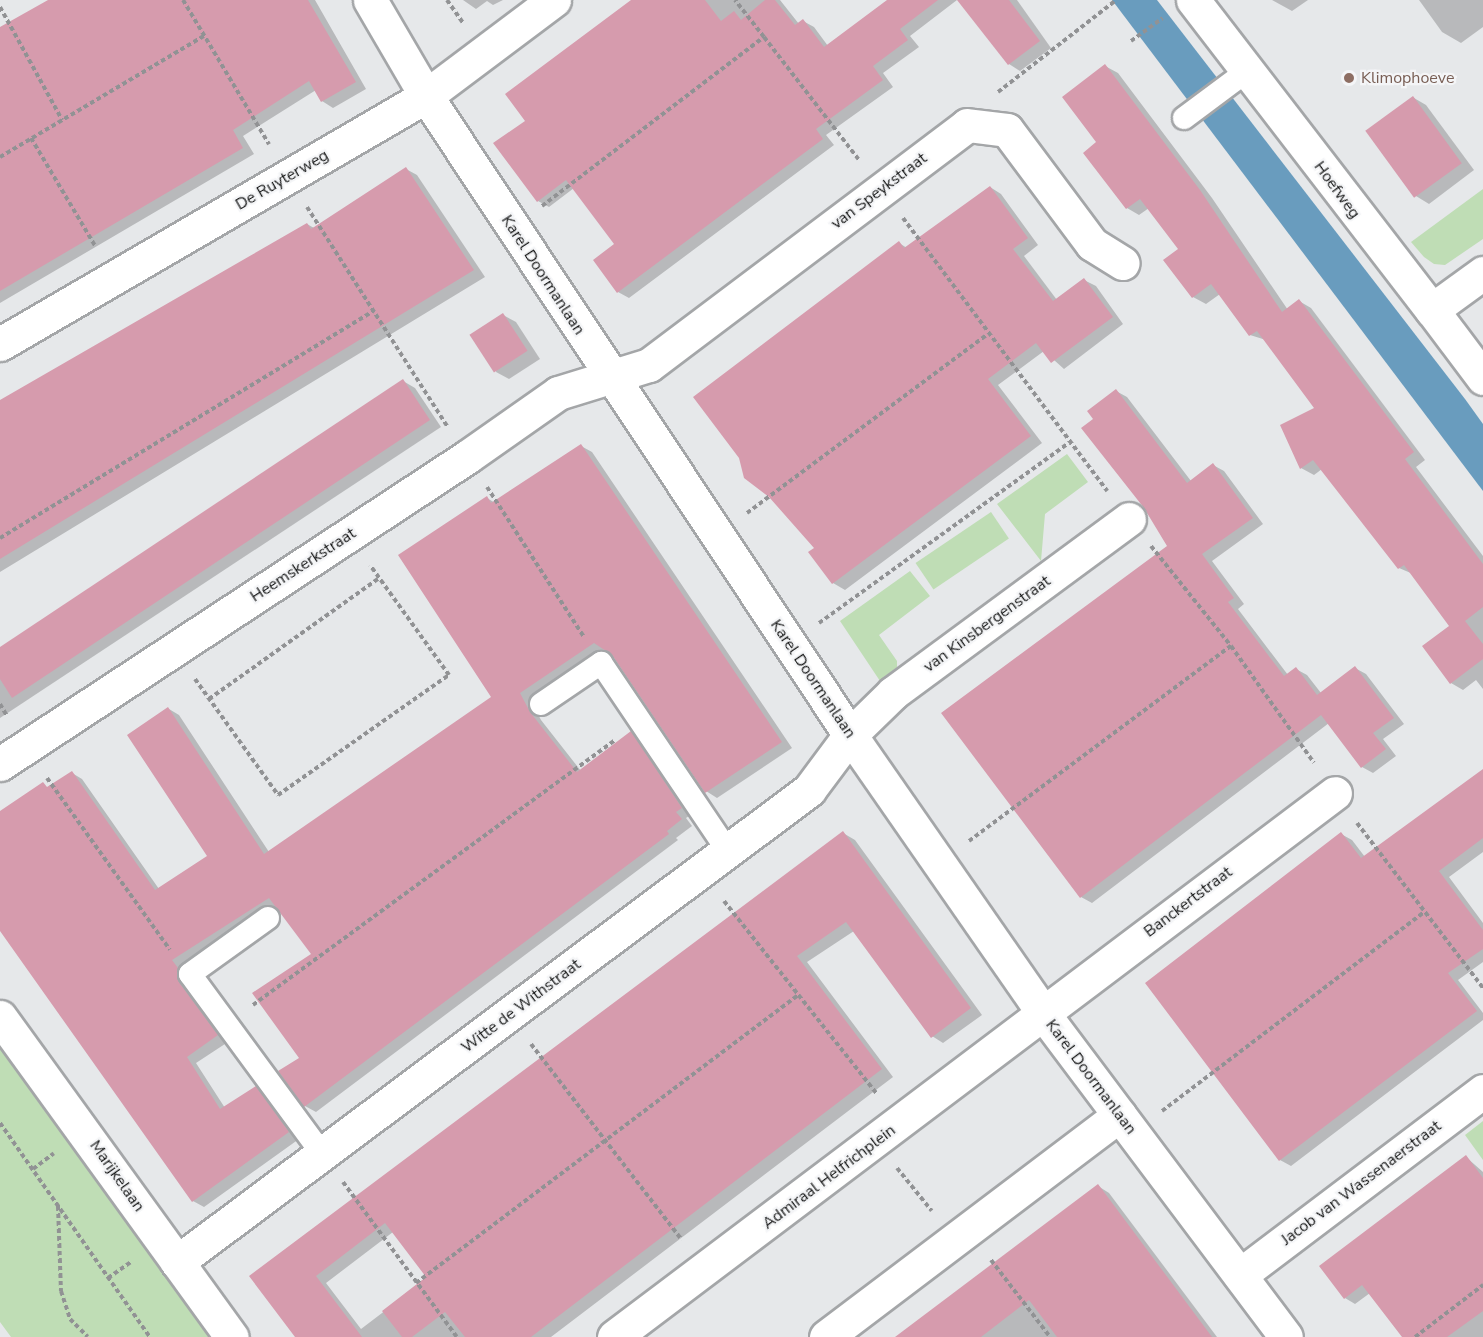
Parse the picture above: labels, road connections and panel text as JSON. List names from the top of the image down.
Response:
{
  "streets": {
    "street": [
      "De Ruyterweg",
      "Hoefweg",
      "van Speykstraat",
      "Karel Doormanlaan",
      "Heemskerkstraat",
      "van Kinsbergenstraat",
      "Banckertstraat",
      "Witte de Withstraat",
      "Marijkelaan",
      "Admiraal Helfrichplein",
      "Jacob van Wassenaerstraat"
    ]
  },
  "crossings": [
    ["De Ruyterweg", "Karel Doormanlaan"],
    ["van Speykstraat", "Karel Doormanlaan"],
    ["van Speykstraat", "Heemskerkstraat"],
    ["Karel Doormanlaan", "Heemskerkstraat"],
    ["Karel Doormanlaan", "van Kinsbergenstraat"],
    ["Karel Doormanlaan", "Banckertstraat"],
    ["Karel Doormanlaan", "Witte de Withstraat"],
    ["Karel Doormanlaan", "Admiraal Helfrichplein"],
    ["Karel Doormanlaan", "Jacob van Wassenaerstraat"],
    ["van Kinsbergenstraat", "Witte de Withstraat"],
    ["Banckertstraat", "Admiraal Helfrichplein"],
    ["Witte de Withstraat", "Marijkelaan"]
  ],
  "places": ["Klimophoeve"]
}
